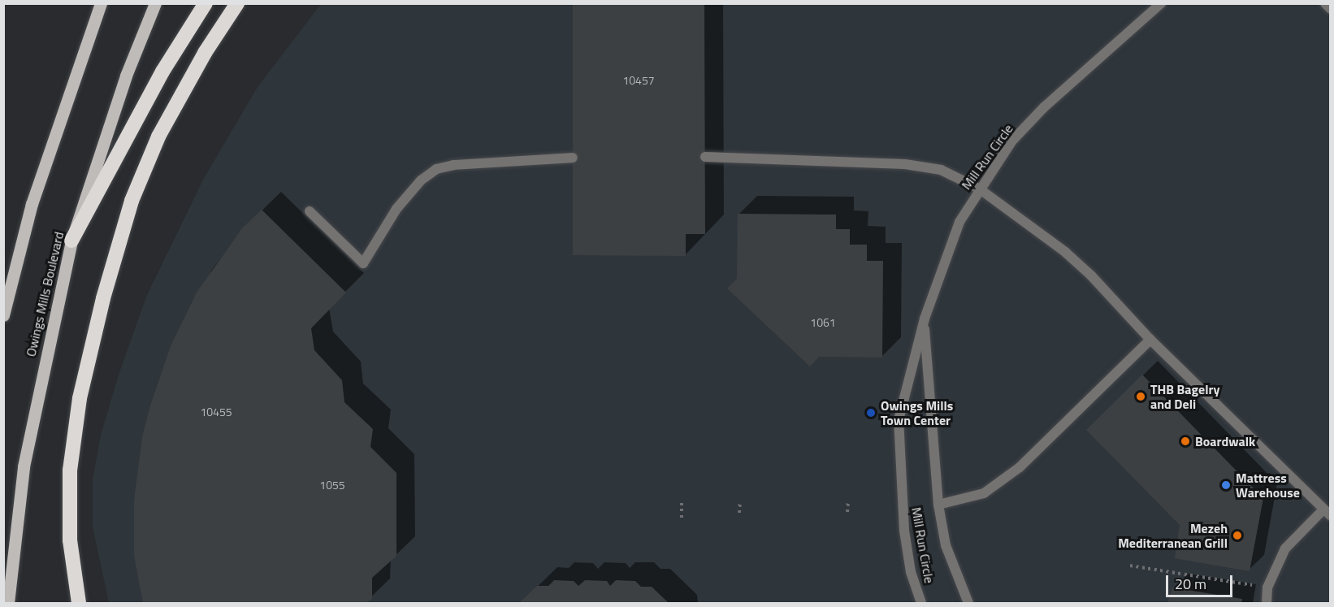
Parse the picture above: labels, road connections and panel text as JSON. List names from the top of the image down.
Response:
{
  "streets": {
    "main road": ["Owings Mills Boulevard"],
    "street": ["Mill Run Circle"]
  },
  "places": [
    "THB Bagelry and Deli",
    "Owings Mills Town Center",
    "Boardwalk",
    "Mattress Warehouse",
    "Mezeh Mediterranean Grill"
  ],
  "house_numbers": [
    "10457",
    "1061",
    "10455",
    "1055"
  ],
  "scale_bar": "20 m"
}
